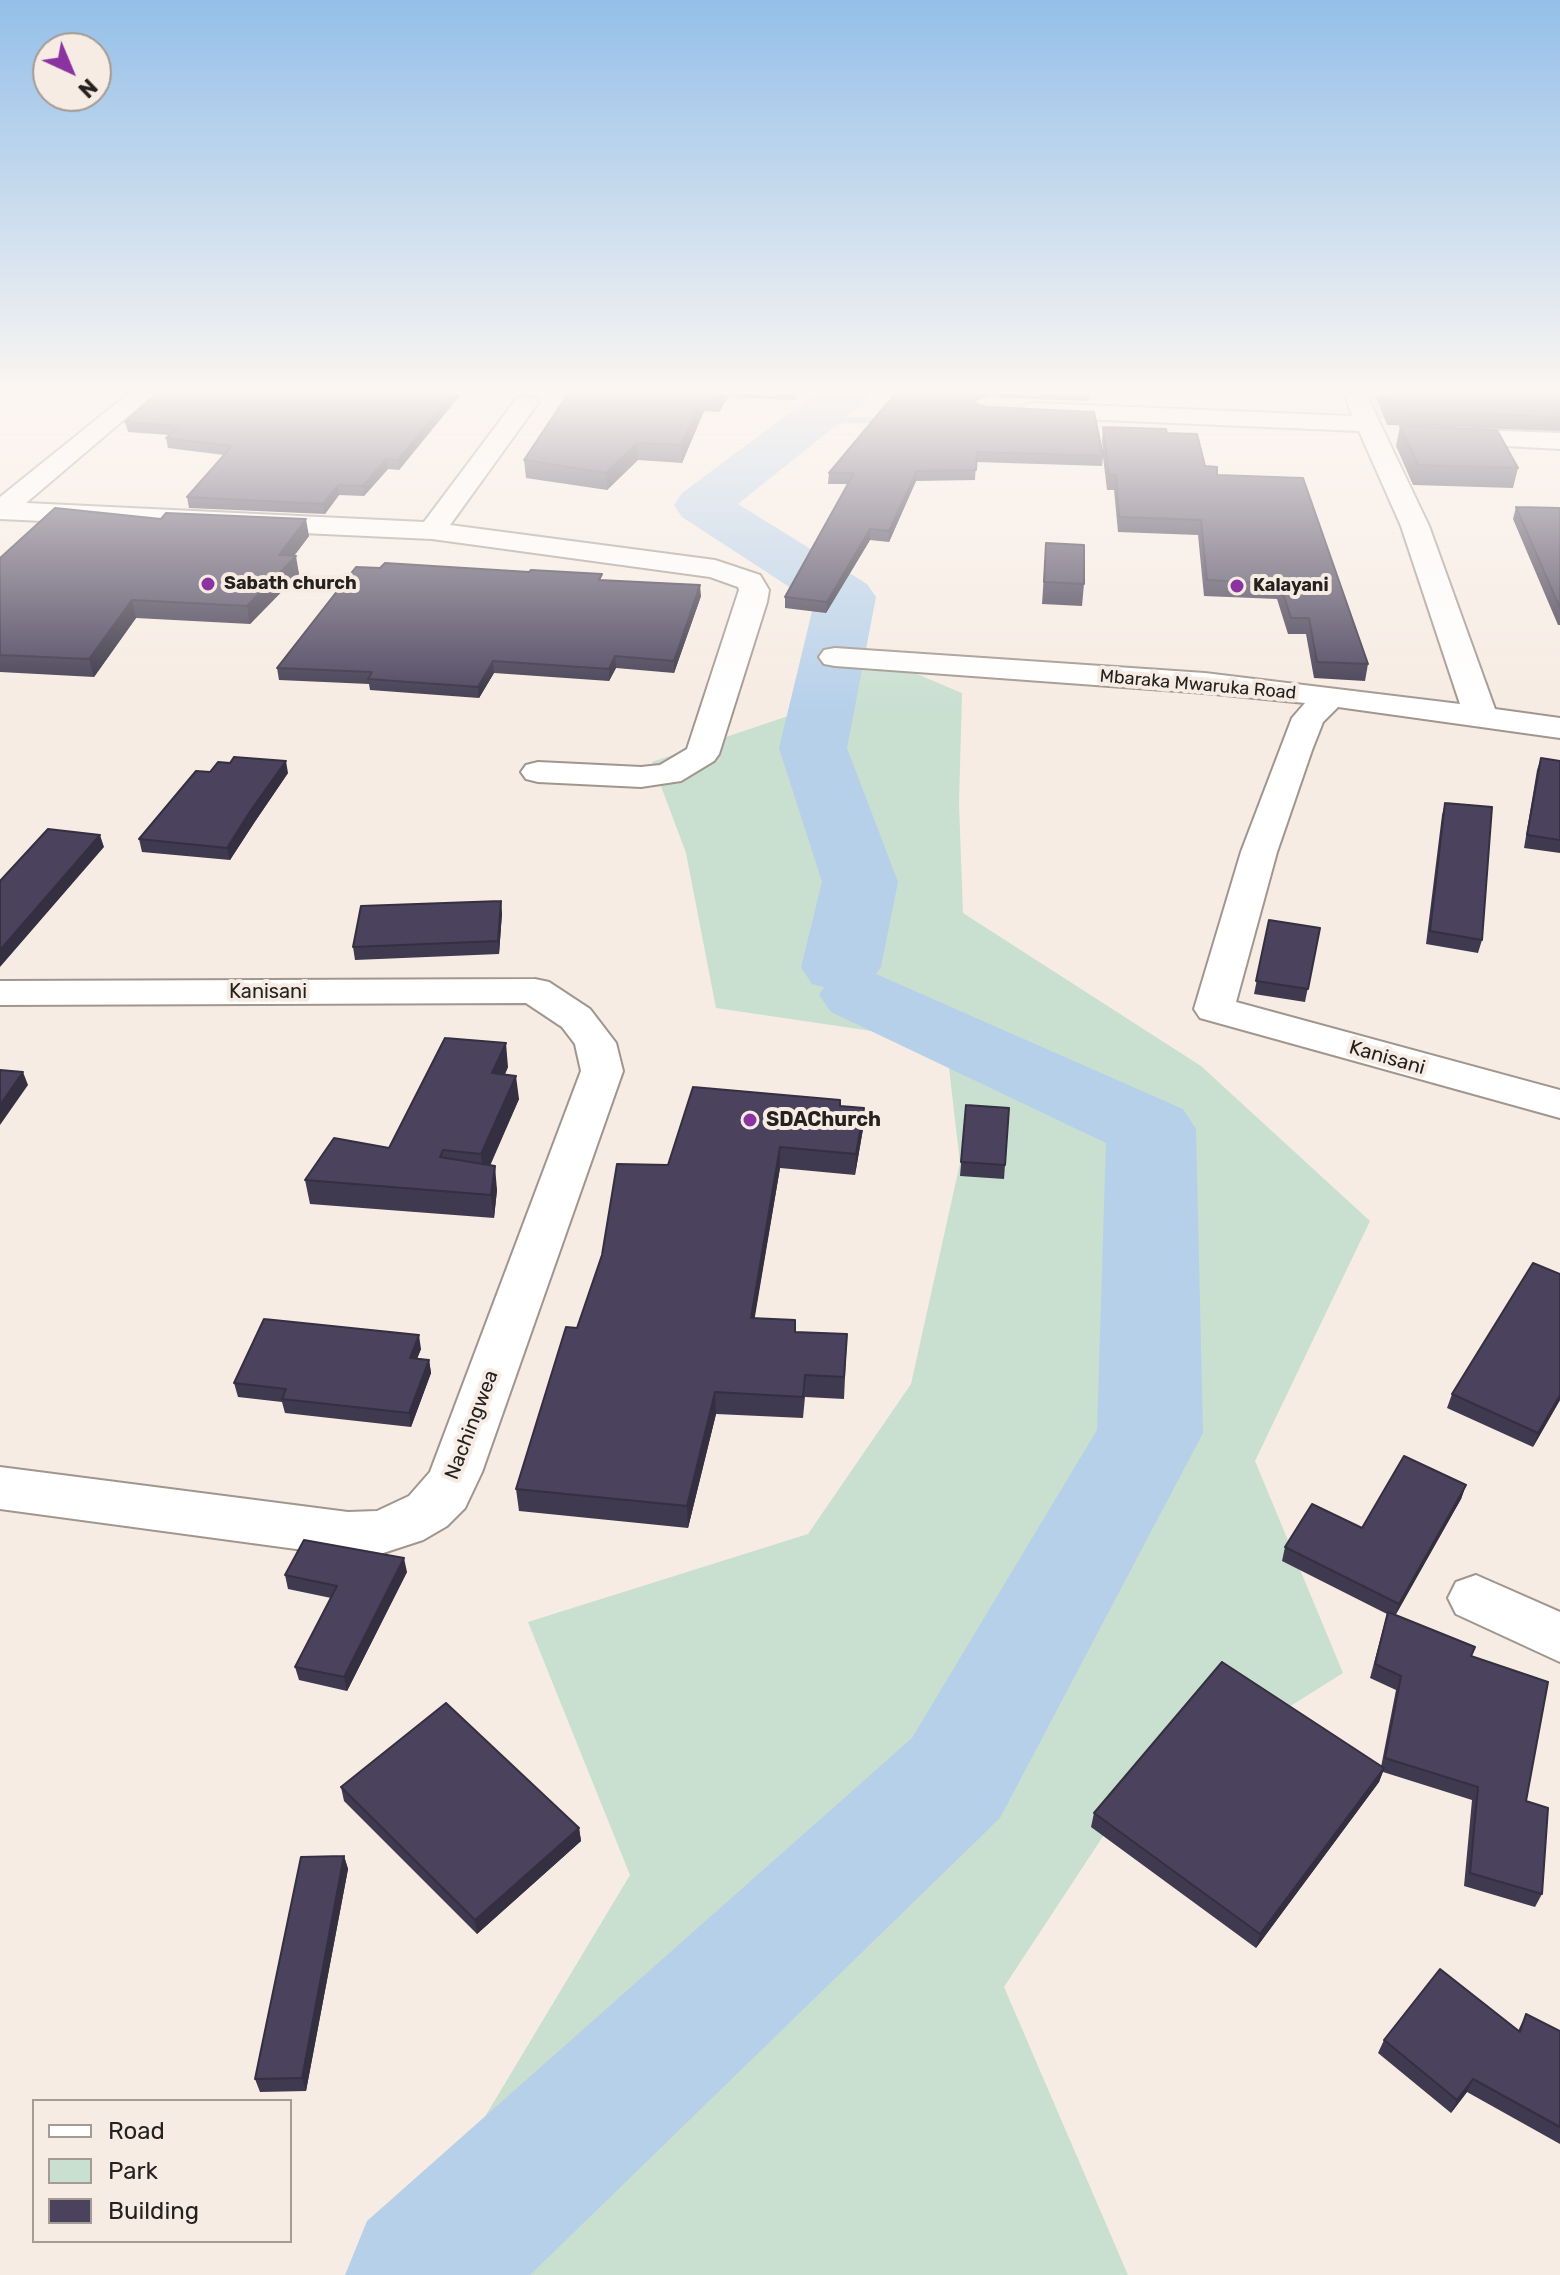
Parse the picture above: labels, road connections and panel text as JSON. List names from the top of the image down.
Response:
{
  "streets": {
    "street": ["Mbaraka Mwaruka Road", "Kanisani", "Nachingwea"]
  },
  "crossings": [
    ["Mbaraka Mwaruka Road", "Kanisani"],
    ["Kanisani", "Nachingwea"]
  ],
  "places": ["Sabath church", "Kalayani", "SDAChurch"],
  "legend": ["Road", "Park", "Building"],
  "north": "bottom right"
}
